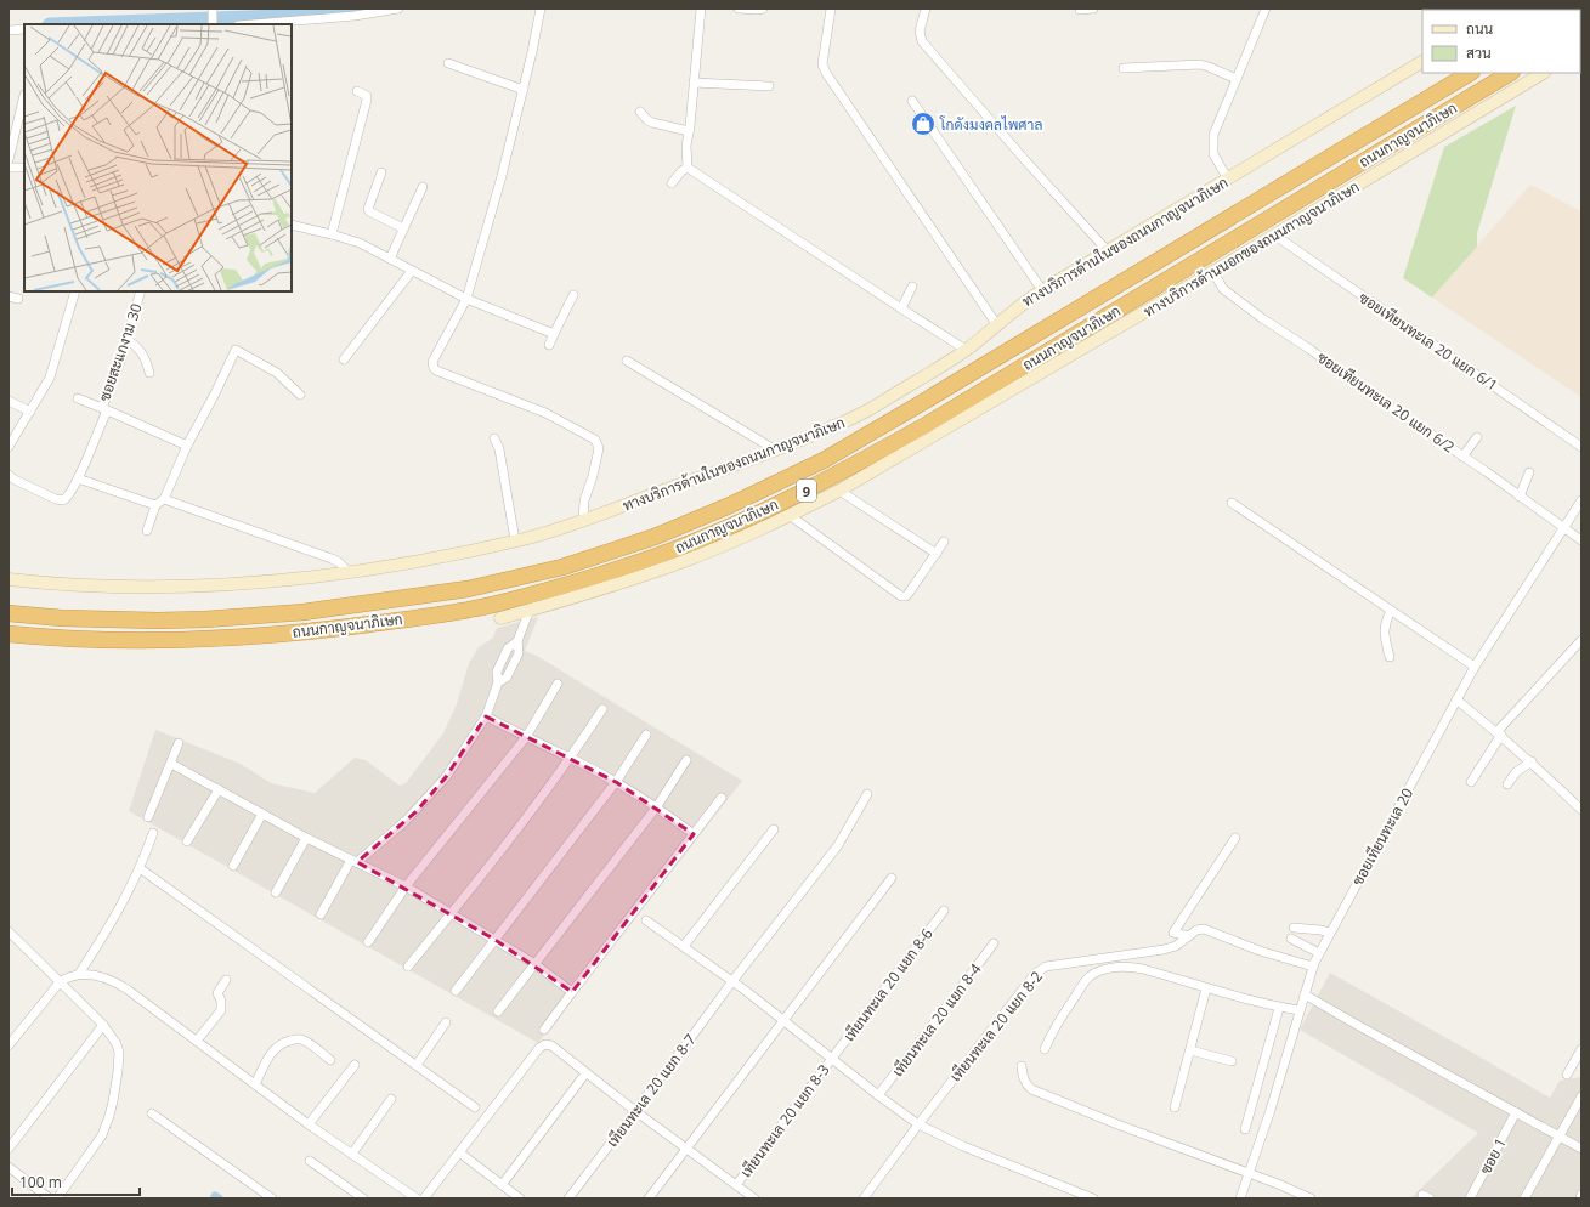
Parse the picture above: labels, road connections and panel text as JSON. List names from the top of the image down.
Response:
{
  "streets": {
    "highway": ["ถนนกาญจนาภิเษก", "9"],
    "main road": ["ทางบริการด้านในของถนนกาญจนาภิเษก", "ทางบริการด้านนอกของถนนกาญจนาภิเษก"],
    "street": [
      "ซอยเทียนทะเล 20 แยก 6/1",
      "ซอยสะแกงาม 30",
      "ซอยเทียนทะเล 20 แยก 6/2",
      "ซอยเทียนทะเล 20",
      "เทียนทะเล 20 แยก 8-6",
      "เทียนทะเล 20 แยก 8-4",
      "เทียนทะเล 20 แยก 8-2",
      "เทียนทะเล 20 แยก 8-7",
      "เทียนทะเล 20 แยก 8-3",
      "ซอย 1"
    ]
  },
  "crossings": [
    ["ทางบริการด้านนอกของถนนกาญจนาภิเษก", "ซอยเทียนทะเล 20 แยก 6/1"],
    ["ทางบริการด้านนอกของถนนกาญจนาภิเษก", "ซอยเทียนทะเล 20 แยก 6/2"],
    ["ซอยเทียนทะเล 20 แยก 6/2", "ซอยเทียนทะเล 20"],
    ["ซอยเทียนทะเล 20", "เทียนทะเล 20 แยก 8-2"],
    ["เทียนทะเล 20 แยก 8-6", "เทียนทะเล 20 แยก 8-3"]
  ],
  "places": {
    "shop": ["โกดังมงคลไพศาล"]
  },
  "legend": ["ถนน", "สวน"],
  "scale_bar": "100 m"
}
